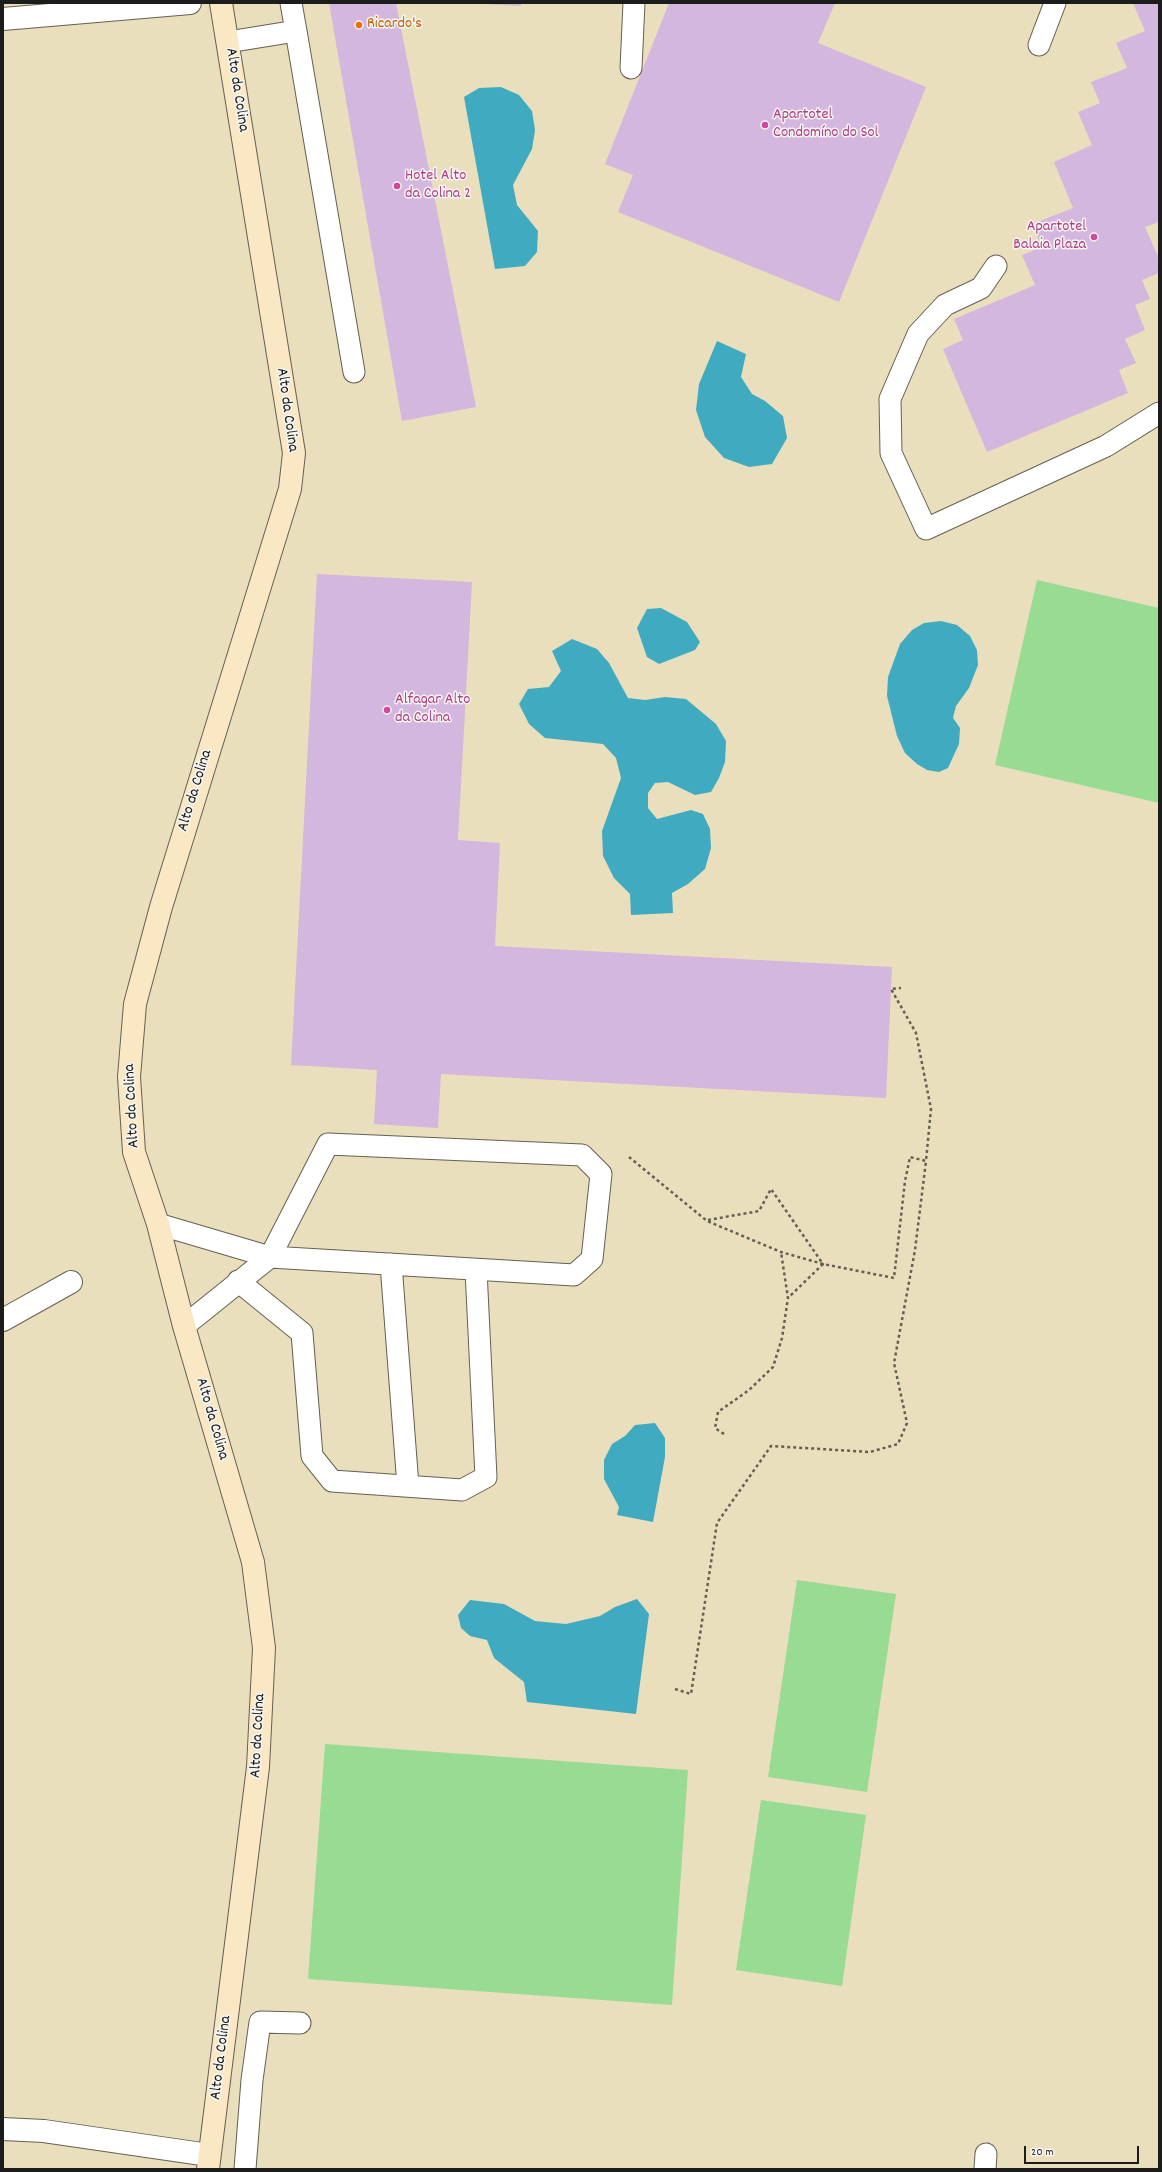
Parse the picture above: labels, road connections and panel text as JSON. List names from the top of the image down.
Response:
{
  "streets": {
    "street": ["Alto da Colina"]
  },
  "places": [
    "Ricardo's",
    "Apartotel Condomíno do Sol",
    "Hotel Alto da Colina 2",
    "Apartotel Balaia Plaza",
    "Alfagar Alto da Colina"
  ],
  "scale_bar": "20 m"
}
